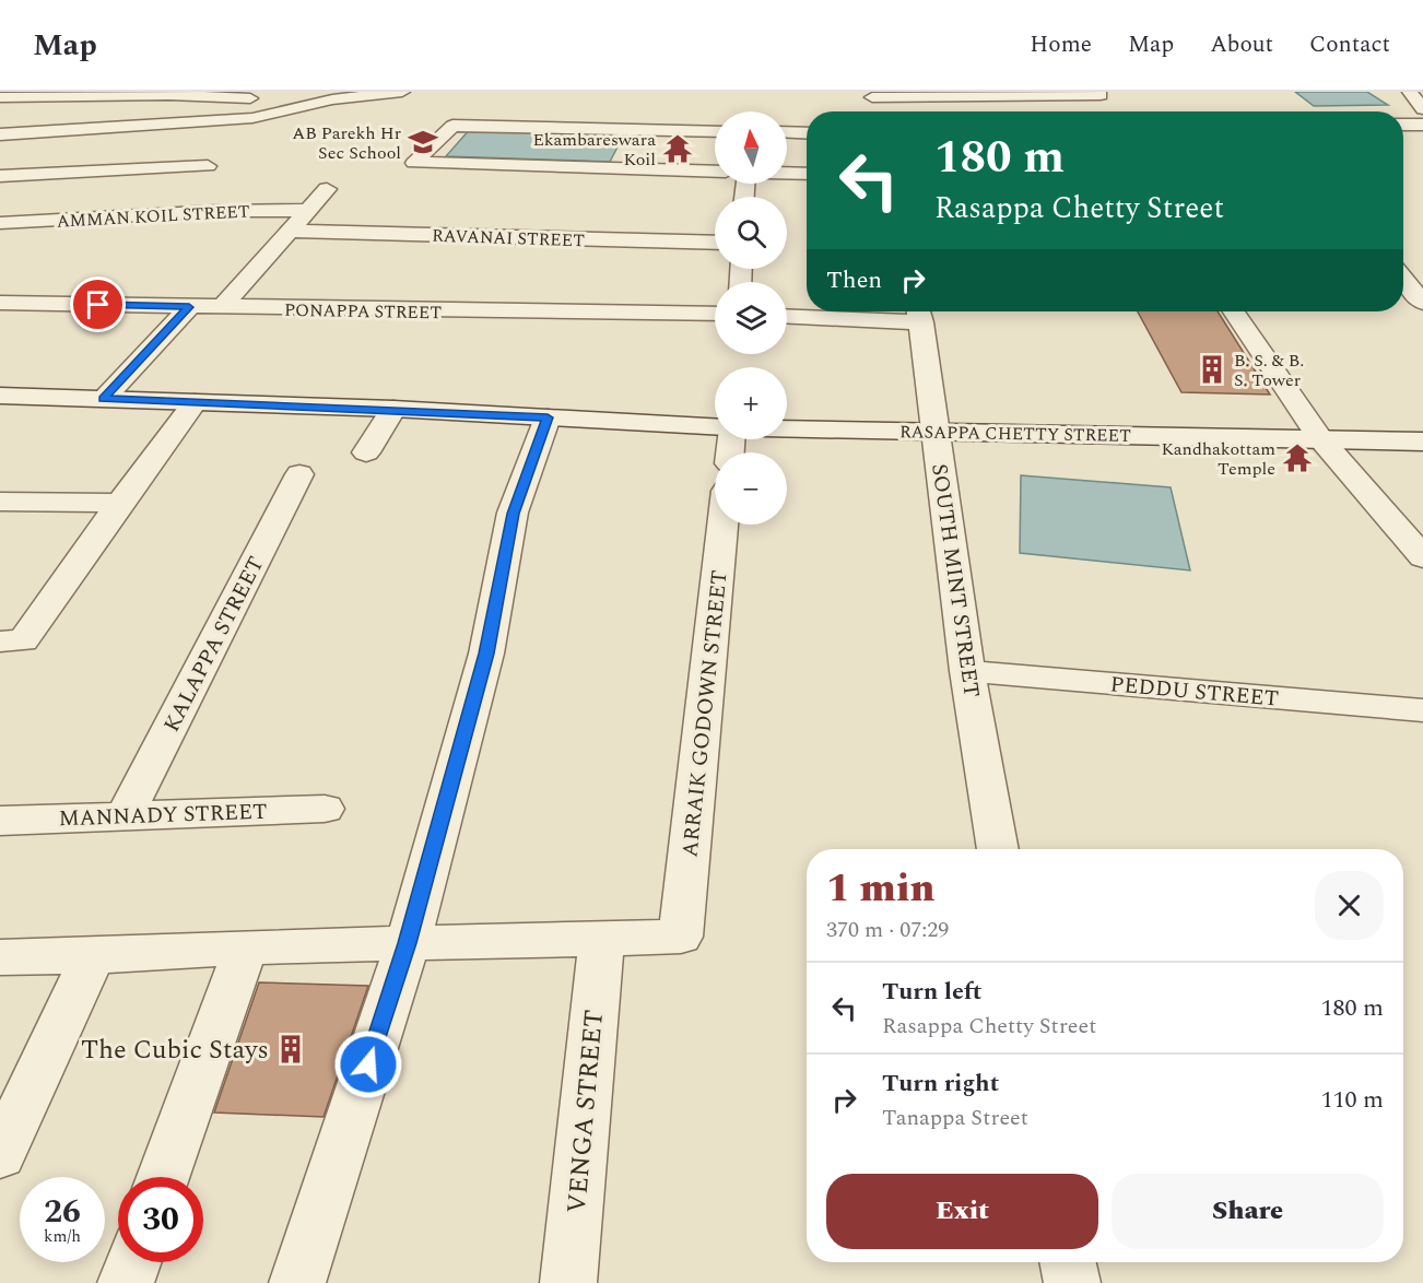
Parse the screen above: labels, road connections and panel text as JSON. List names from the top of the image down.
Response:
{
  "streets": {
    "street": [
      "AMMAN KOIL STREET",
      "RAVANAI STREET",
      "PONAPPA STREET",
      "RASAPPA CHETTY STREET",
      "SOUTH MINT STREET",
      "KALAPPA STREET",
      "PEDDU STREET",
      "ARRAIK GODOWN STREET",
      "MANNADY STREET",
      "VENGA STREET"
    ]
  },
  "crossings": [
    ["RASAPPA CHETTY STREET", "SOUTH MINT STREET"],
    ["SOUTH MINT STREET", "PEDDU STREET"],
    ["KALAPPA STREET", "MANNADY STREET"],
    ["ARRAIK GODOWN STREET", "VENGA STREET"]
  ],
  "places": {
    "school or university": ["AB Parekh Hr Sec School"],
    "temple": ["Ekambareswara Koil", "Kandhakottam Temple"],
    "building": ["B. S. & B. S. Tower", "The Cubic Stays"]
  },
  "north": "top",
  "page": {
    "header": "Map",
    "nav": [
      "Home",
      "Map",
      "About",
      "Contact"
    ],
    "map_buttons": ["+", "−"],
    "turn": ["180 m", "Rasappa Chetty Street"],
    "then": "Then",
    "heading": ["1 min", "370 m · 07:29"],
    "list": [
      {
        "name": "Turn left",
        "note": "Rasappa Chetty Street",
        "value": "180 m"
      },
      {
        "name": "Turn right",
        "note": "Tanappa Street",
        "value": "110 m"
      }
    ],
    "buttons": ["Exit", "Share"],
    "speed": "26 km/h",
    "limit": "30"
  }
}
